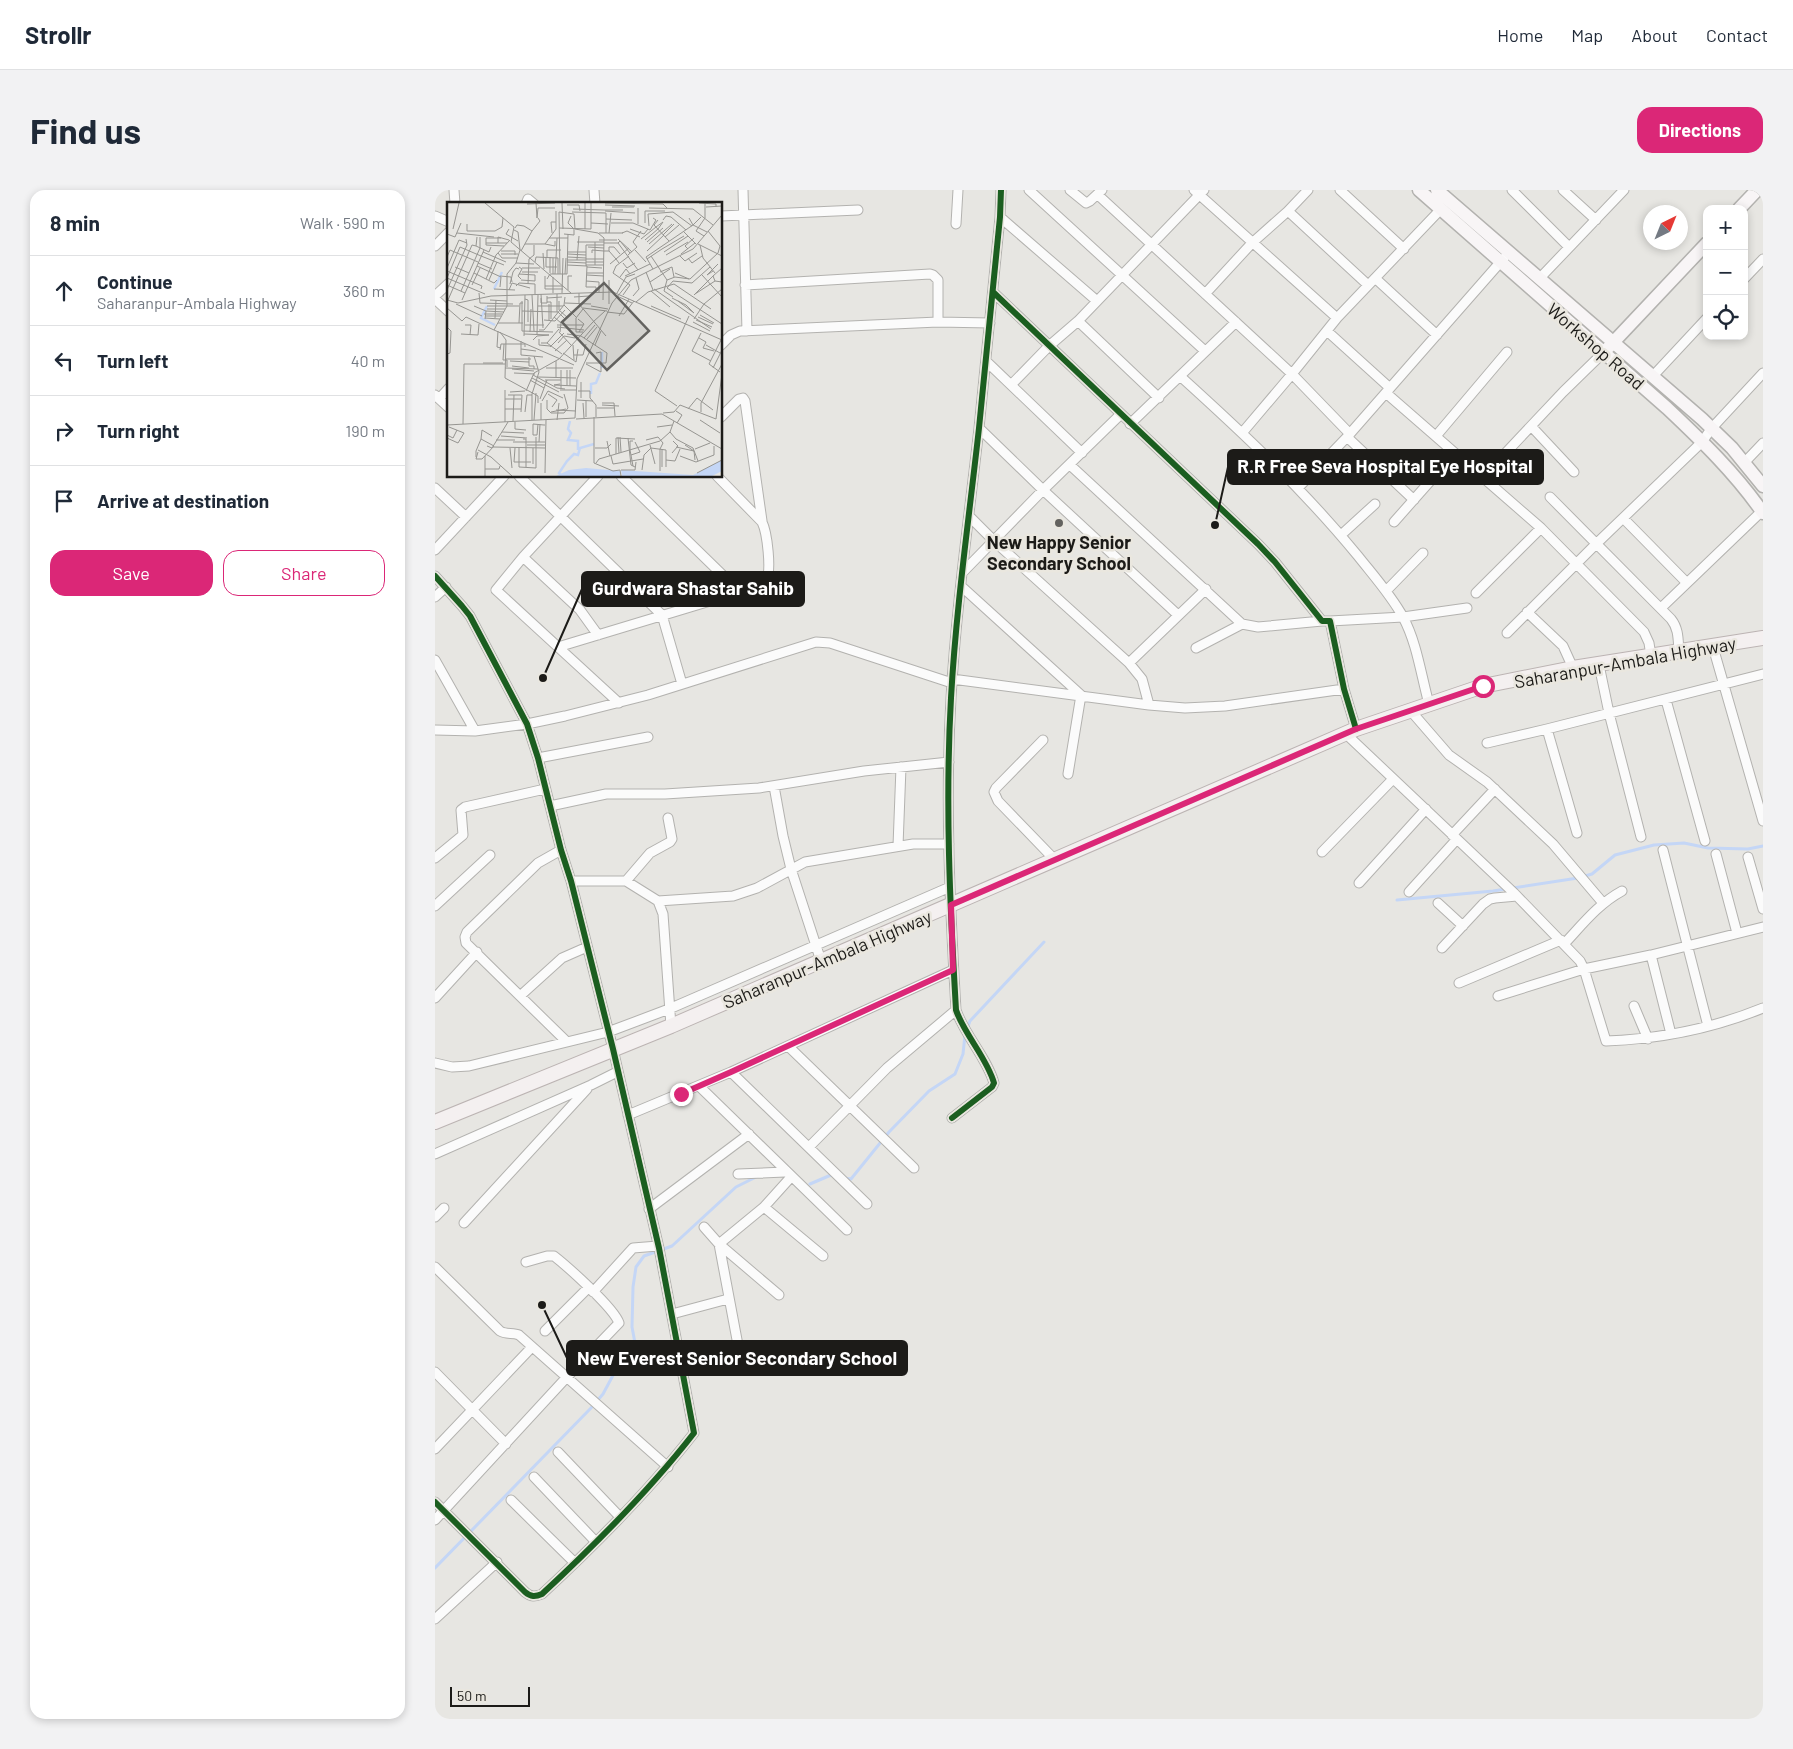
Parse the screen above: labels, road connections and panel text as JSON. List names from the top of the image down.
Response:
{
  "streets": {
    "main road": ["Workshop Road", "Saharanpur-Ambala Highway"]
  },
  "places": [
    "New Happy Senior Secondary School",
    "R.R Free Seva Hospital Eye Hospital",
    "Gurdwara Shastar Sahib",
    "New Everest Senior Secondary School"
  ],
  "scale_bar": "50 m",
  "north": "top right",
  "page": {
    "header": "Strollr",
    "nav": [
      "Home",
      "Map",
      "About",
      "Contact"
    ],
    "buttons": [
      "Directions",
      ["Save", "Share"]
    ],
    "title": "Find us",
    "heading": ["8 min", "Walk · 590 m"],
    "map_buttons": ["+", "−"],
    "list": [
      ["Continue", "Saharanpur-Ambala Highway", "360 m"],
      ["Turn left", "40 m"],
      ["Turn right", "190 m"],
      "Arrive at destination"
    ],
    "scale": "50 m"
  }
}
